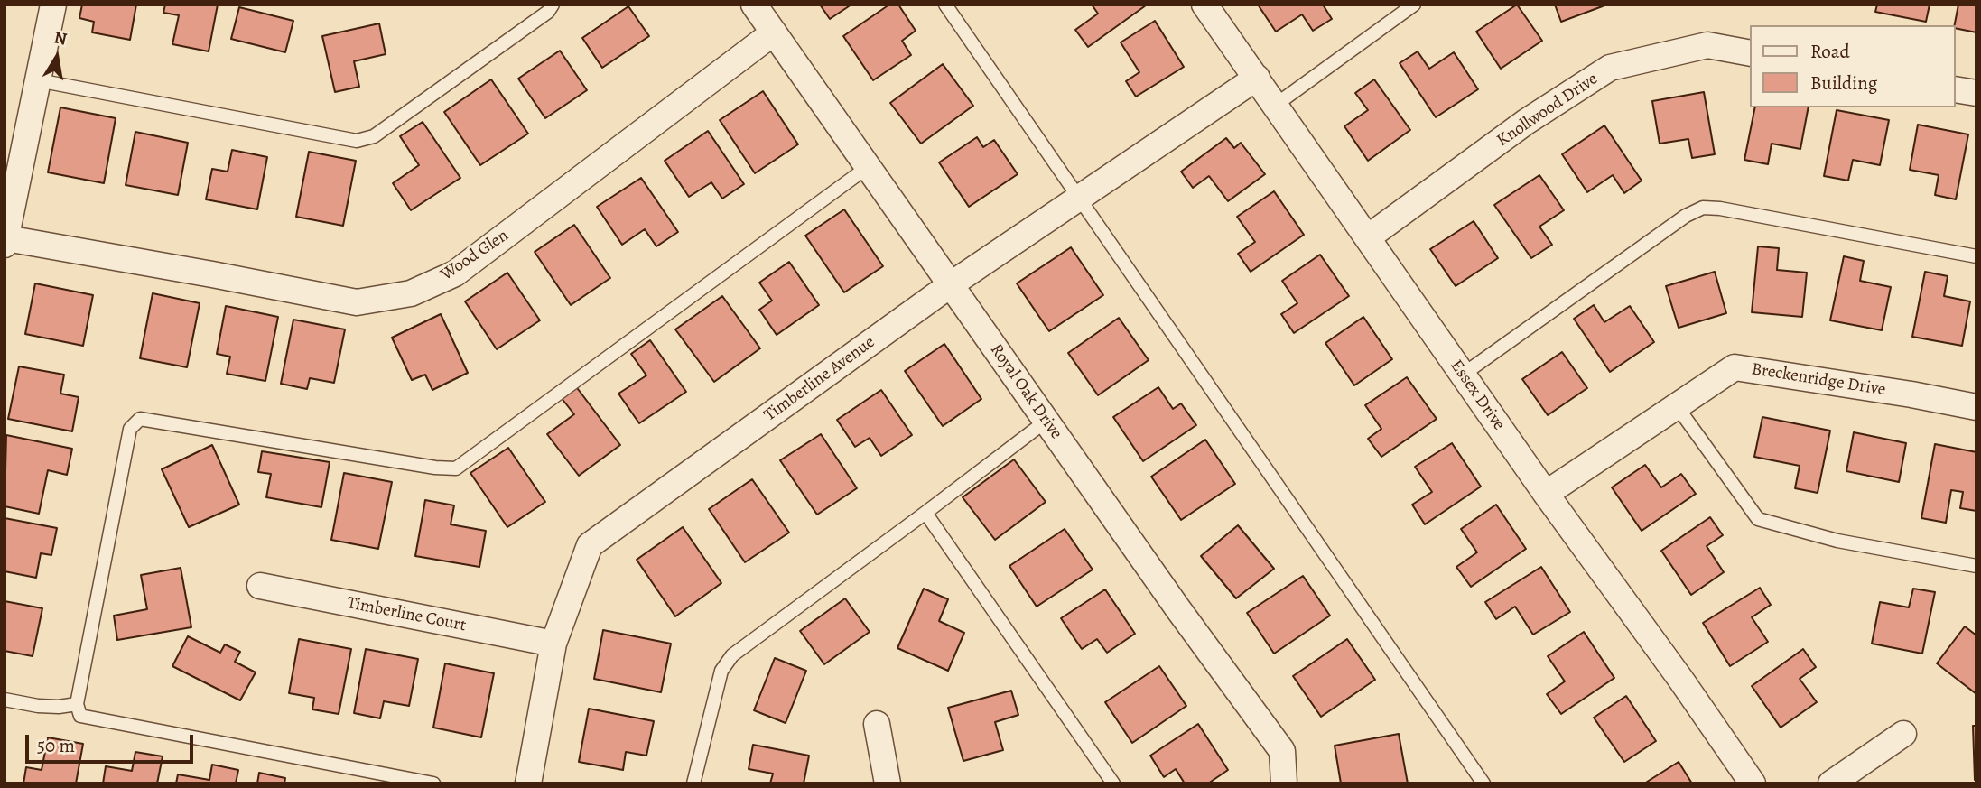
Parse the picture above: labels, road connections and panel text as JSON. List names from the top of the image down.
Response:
{
  "streets": {
    "street": [
      "Knollwood Drive",
      "Wood Glen",
      "Timberline Avenue",
      "Breckenridge Drive",
      "Royal Oak Drive",
      "Essex Drive",
      "Timberline Court"
    ]
  },
  "crossings": [
    ["Knollwood Drive", "Essex Drive"],
    ["Wood Glen", "Royal Oak Drive"],
    ["Timberline Avenue", "Royal Oak Drive"],
    ["Timberline Avenue", "Essex Drive"],
    ["Timberline Avenue", "Timberline Court"],
    ["Breckenridge Drive", "Essex Drive"]
  ],
  "legend": ["Road", "Building"],
  "scale_bar": "50 m",
  "north": "top"
}
